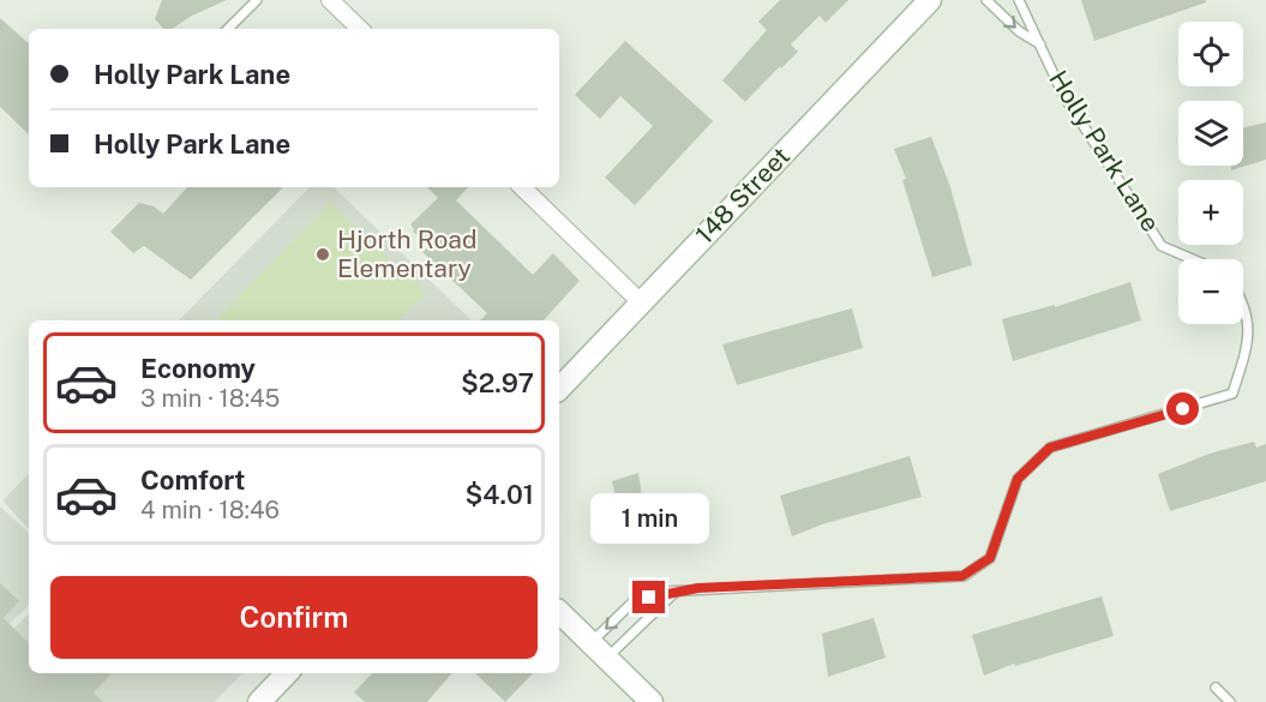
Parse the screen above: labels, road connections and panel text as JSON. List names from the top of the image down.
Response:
{
  "streets": {
    "main road": ["148 Street"],
    "lane": ["Holly Park Lane"]
  },
  "places": ["Hjorth Road Elementary"],
  "page": {
    "map_buttons": ["+", "−"],
    "banner": ["Holly Park Lane", "Holly Park Lane"],
    "list": [
      {
        "name": "Economy",
        "note": "3 min · 18:45",
        "value": "$2.97"
      },
      {
        "name": "Comfort",
        "note": "4 min · 18:46",
        "value": "$4.01"
      }
    ],
    "bubble": "1 min",
    "buttons": "Confirm"
  }
}
